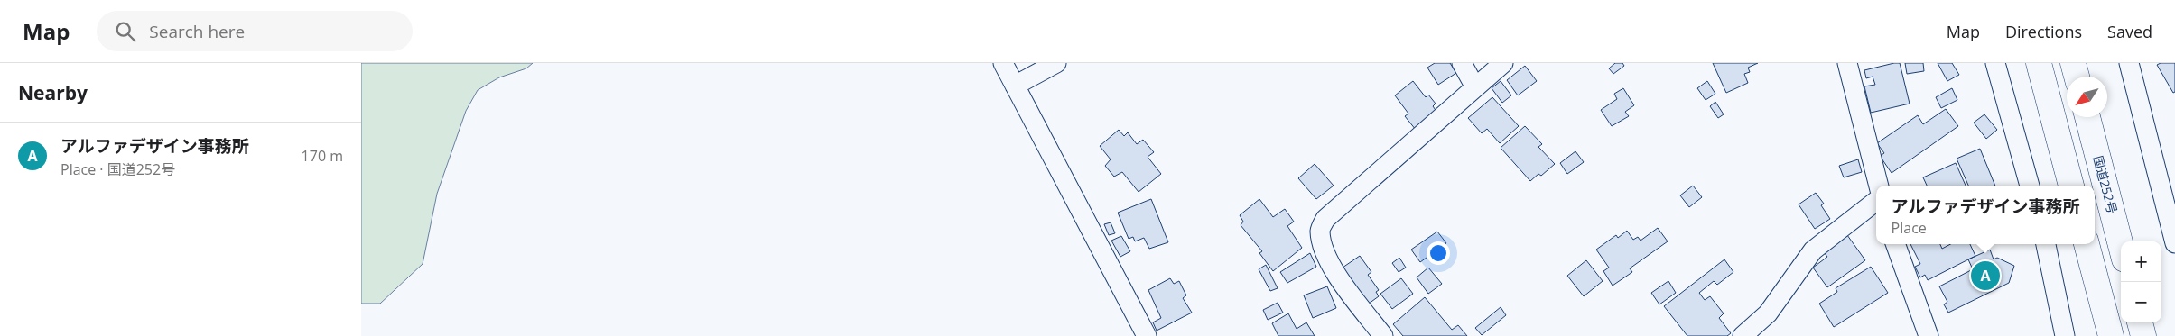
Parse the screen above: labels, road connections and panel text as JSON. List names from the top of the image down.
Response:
{
  "streets": {
    "highway": ["国道252号"]
  },
  "north": "bottom left",
  "page": {
    "header": "Map",
    "search": "Search here",
    "nav": ["Map", "Directions", "Saved"],
    "heading": "Nearby",
    "list": [
      {
        "mark": "A",
        "name": "アルファデザイン事務所",
        "note": "Place · 国道252号",
        "value": "170 m"
      }
    ],
    "popup": ["アルファデザイン事務所", "Place"],
    "map_buttons": ["+", "−"],
    "pins": "A"
  }
}
